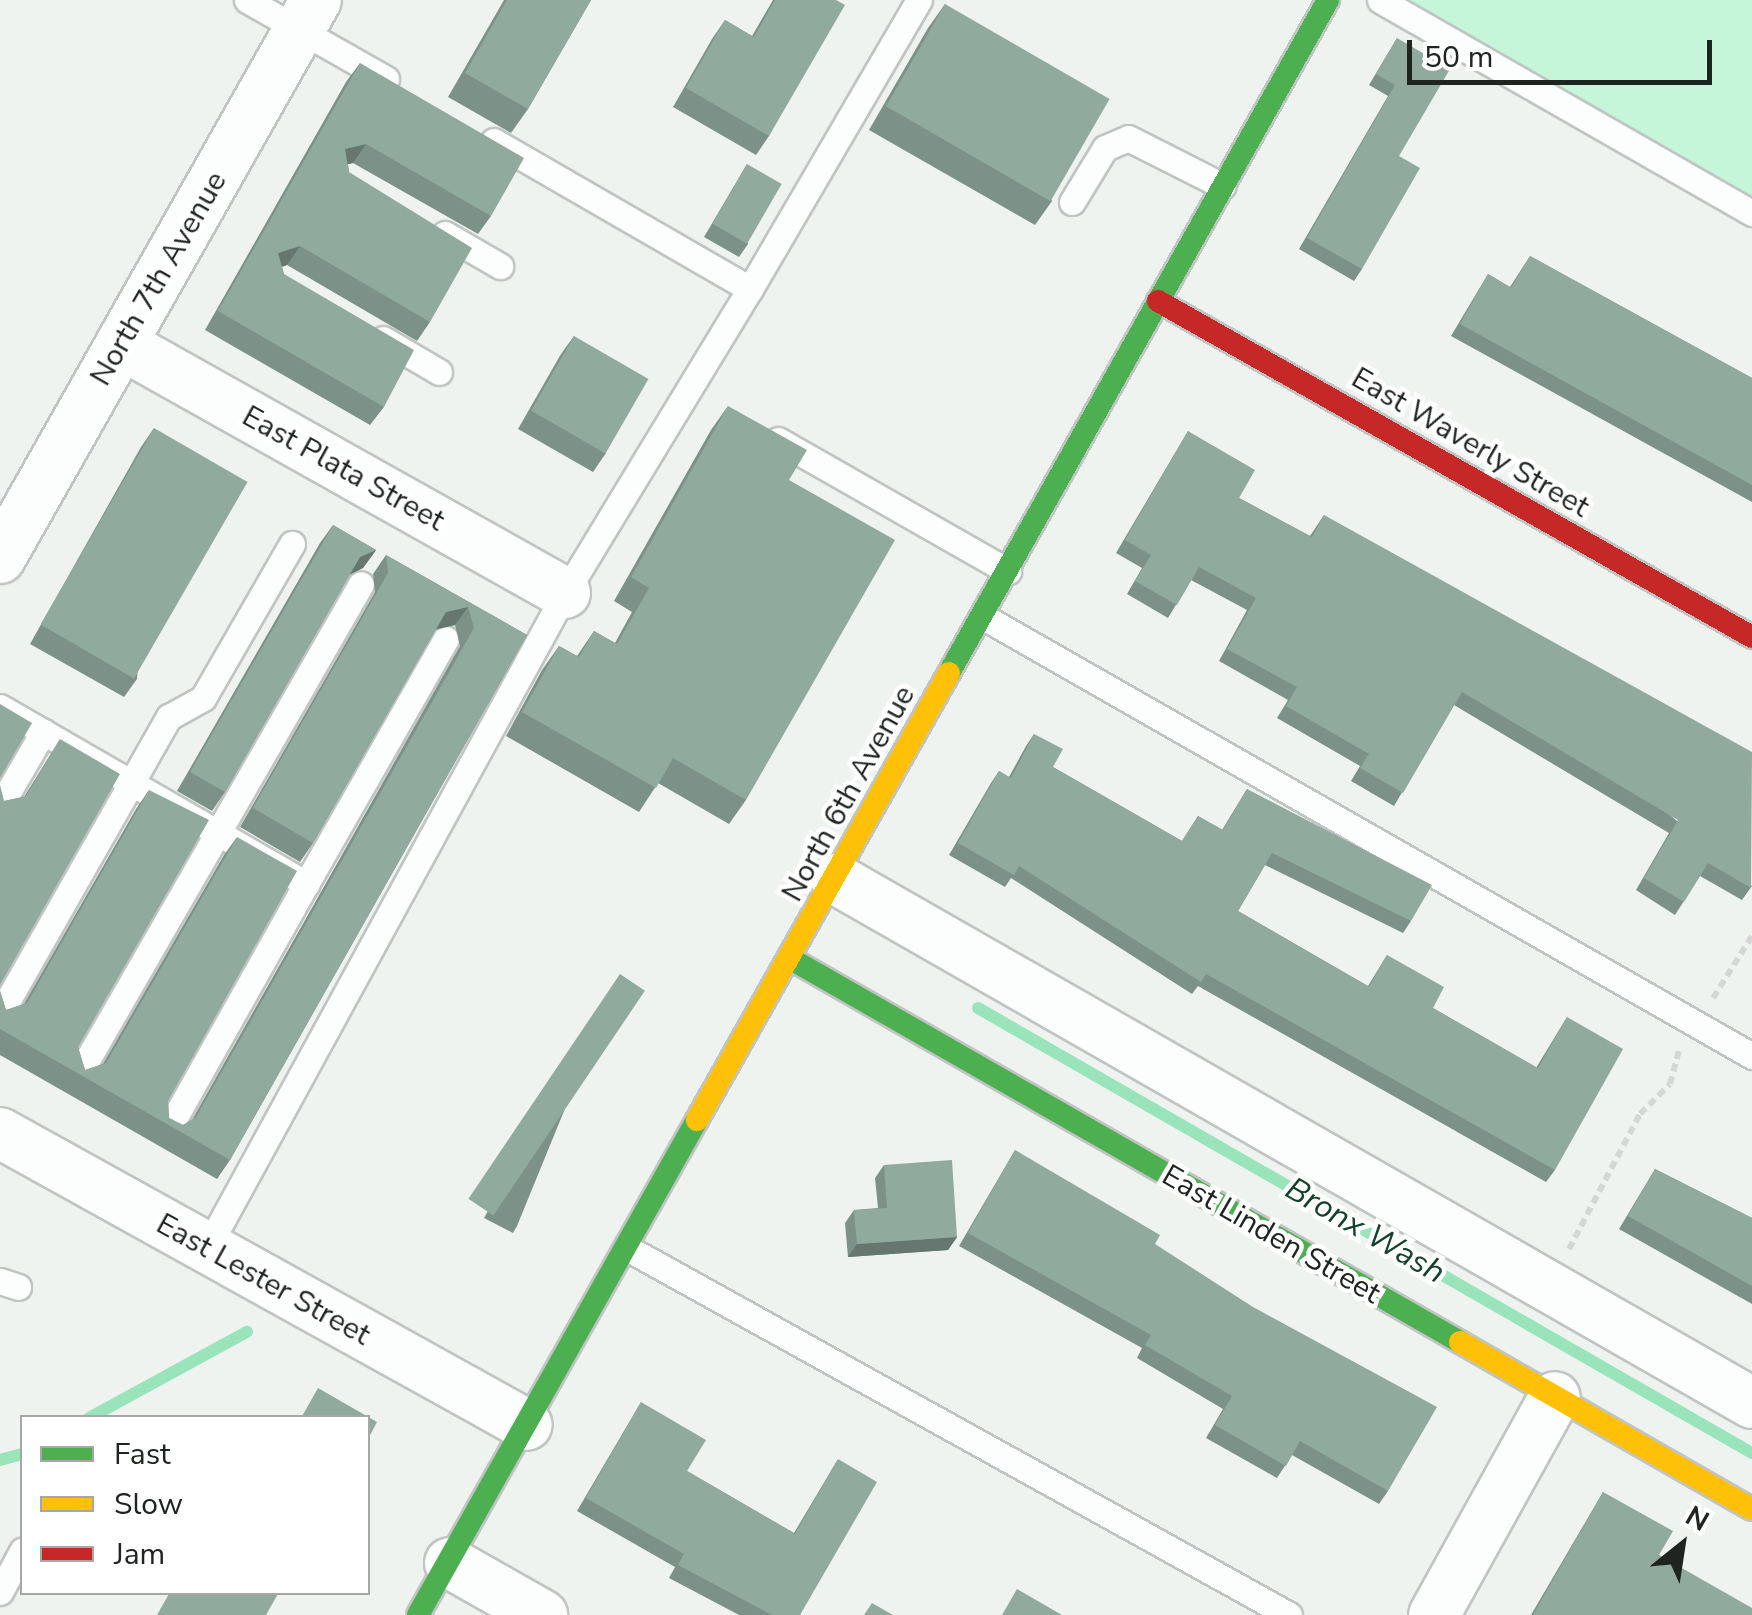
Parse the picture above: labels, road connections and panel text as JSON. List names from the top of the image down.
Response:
{
  "streets": {
    "street": [
      "North 7th Avenue",
      "East Waverly Street",
      "East Plata Street",
      "North 6th Avenue",
      "East Linden Street",
      "East Lester Street"
    ]
  },
  "crossings": [
    ["North 7th Avenue", "East Plata Street"],
    ["East Waverly Street", "North 6th Avenue"],
    ["North 6th Avenue", "East Linden Street"],
    ["North 6th Avenue", "East Lester Street"]
  ],
  "water": ["Bronx Wash"],
  "legend": ["Fast", "Slow", "Jam"],
  "scale_bar": "50 m",
  "north": "top right"
}
